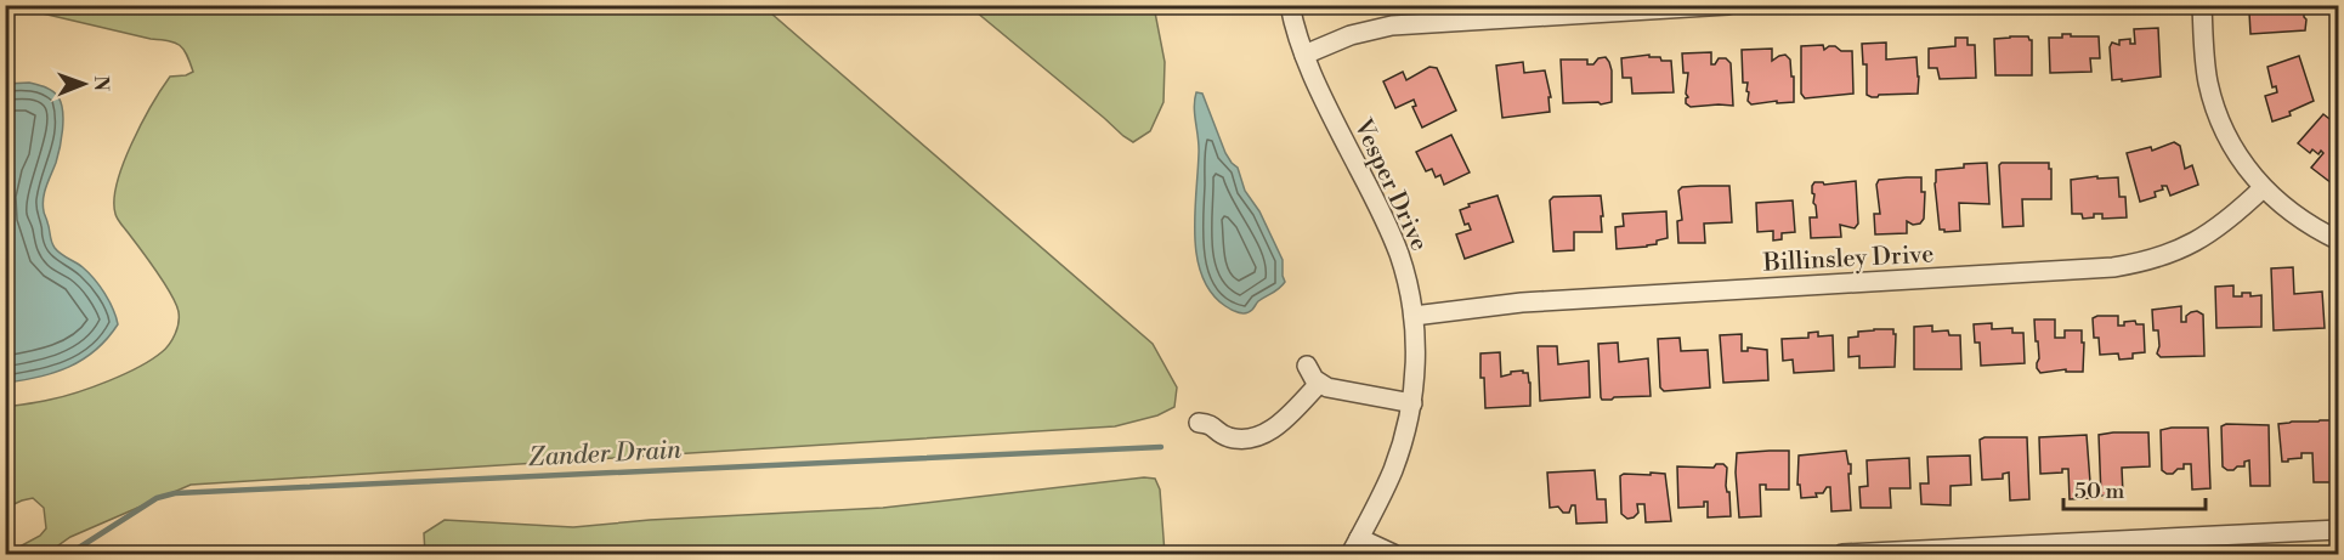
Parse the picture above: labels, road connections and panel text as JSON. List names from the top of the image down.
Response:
{
  "streets": {
    "street": ["Vesper Drive", "Billinsley Drive"]
  },
  "crossings": [
    ["Vesper Drive", "Billinsley Drive"]
  ],
  "water": ["Zander Drain"],
  "scale_bar": "50 m",
  "north": "right"
}
